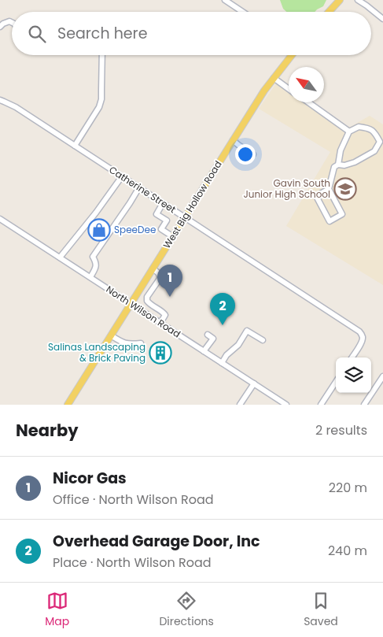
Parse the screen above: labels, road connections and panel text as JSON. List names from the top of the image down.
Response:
{
  "streets": {
    "main road": ["West Big Hollow Road"],
    "street": ["Catherine Street", "North Wilson Road"]
  },
  "crossings": [
    ["Catherine Street", "West Big Hollow Road"],
    ["West Big Hollow Road", "North Wilson Road"]
  ],
  "places": {
    "school or university": ["Gavin South Junior High School"],
    "shop": ["SpeeDee"],
    "building": ["Salinas Landscaping & Brick Paving"]
  },
  "north": "top left",
  "page": {
    "search": "Search here",
    "pins": ["1", "2"],
    "heading": ["Nearby", "2 results"],
    "list": [
      {
        "mark": "1",
        "name": "Nicor Gas",
        "note": "Office · North Wilson Road",
        "value": "220 m"
      },
      {
        "mark": "2",
        "name": "Overhead Garage Door, Inc",
        "note": "Place · North Wilson Road",
        "value": "240 m"
      }
    ],
    "nav": ["Map", "Directions", "Saved"]
  }
}
